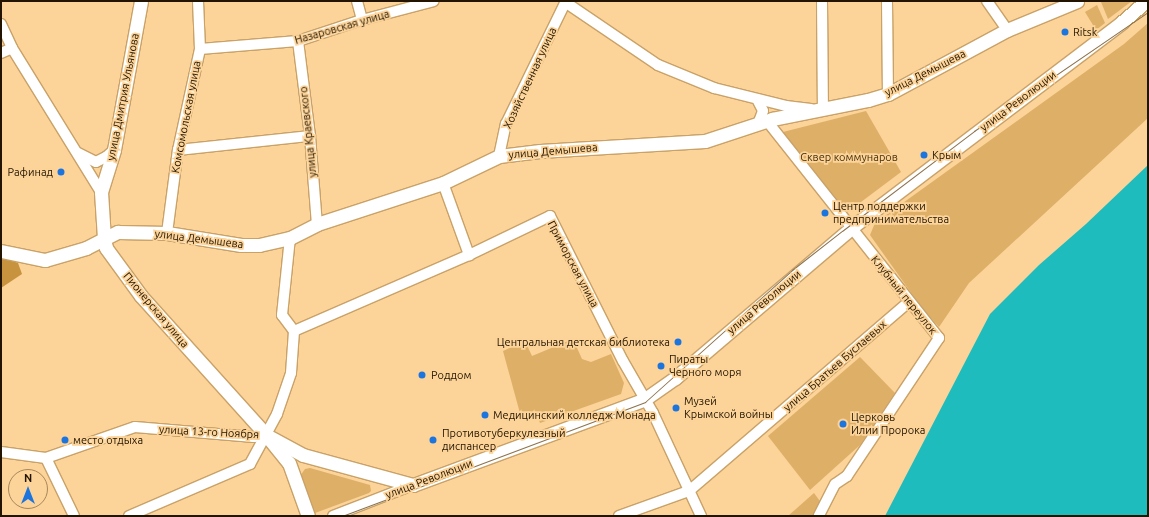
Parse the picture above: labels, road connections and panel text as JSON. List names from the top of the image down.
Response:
{
  "streets": {
    "street": [
      "Назаровская улица",
      "улица Демышева",
      "Хозяйственная улица",
      "улица Дмитрия Ульянова",
      "улица Революции",
      "Комсомольская улица",
      "улица Краевского",
      "Приморская улица",
      "Клубный переулок",
      "Пионерская улица",
      "улица Братьев Буслаевых",
      "улица 13-го Ноября"
    ]
  },
  "crossings": [
    ["Назаровская улица", "Комсомольская улица"],
    ["Назаровская улица", "улица Краевского"],
    ["улица Демышева", "Хозяйственная улица"],
    ["улица Демышева", "Комсомольская улица"],
    ["улица Демышева", "улица Краевского"],
    ["улица Демышева", "Клубный переулок"],
    ["улица Демышева", "Пионерская улица"],
    ["улица Дмитрия Ульянова", "Пионерская улица"],
    ["улица Революции", "Приморская улица"],
    ["улица Революции", "Клубный переулок"],
    ["улица Революции", "улица 13-го Ноября"],
    ["Приморская улица", "улица Братьев Буслаевых"],
    ["Клубный переулок", "улица Братьев Буслаевых"],
    ["Пионерская улица", "улица 13-го Ноября"]
  ],
  "parks": ["Сквер коммунаров"],
  "places": [
    "Ritsk",
    "Крым",
    "Рафинад",
    "Центр поддержки предпринимательства",
    "Центральная детская библиотека",
    "Пираты Черного моря",
    "Роддом",
    "Музей Крымской войны",
    "Медицинский колледж Монада",
    "Церковь Илии Пророка",
    "место отдыха",
    "Противотуберкулезный диспансер"
  ],
  "north": "top"
}
